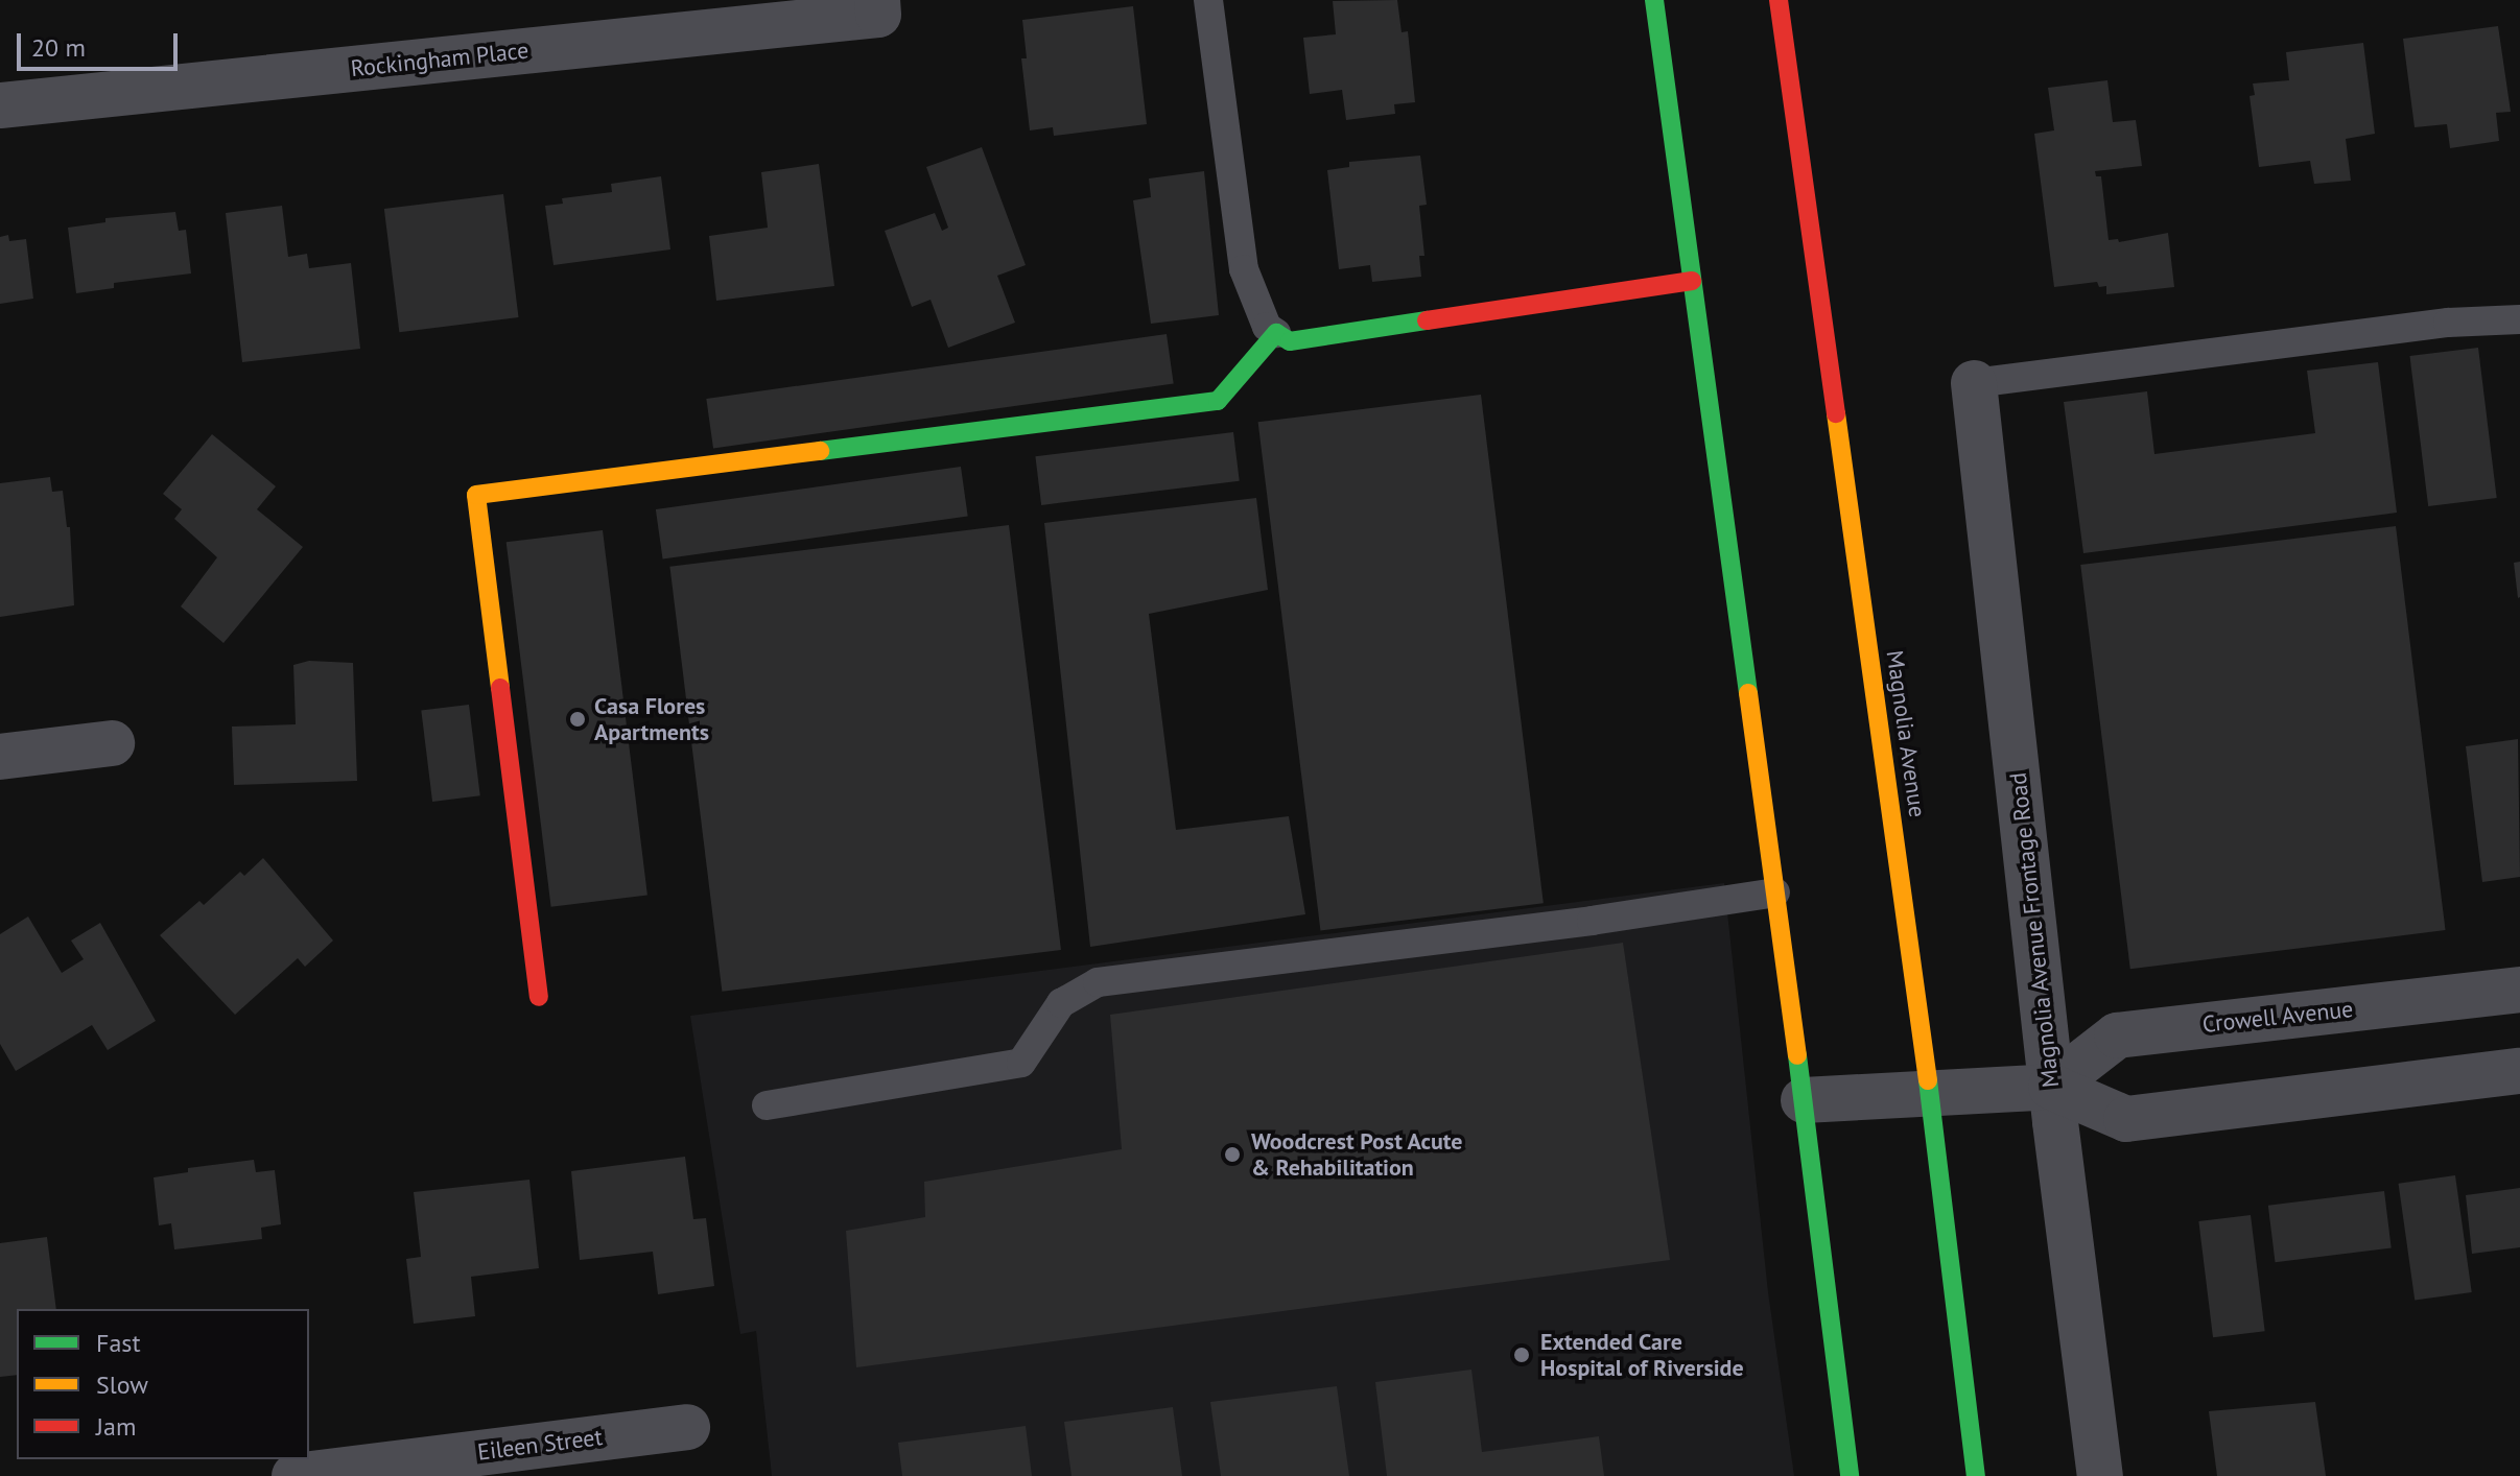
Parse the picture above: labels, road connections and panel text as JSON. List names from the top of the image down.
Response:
{
  "streets": {
    "main road": ["Magnolia Avenue"],
    "street": [
      "Rockingham Place",
      "Magnolia Avenue Frontage Road",
      "Crowell Avenue",
      "Eileen Street"
    ]
  },
  "crossings": [
    ["Magnolia Avenue Frontage Road", "Crowell Avenue"]
  ],
  "places": ["Casa Flores Apartments", "Woodcrest Post Acute & Rehabilitation", "Extended Care Hospital of Riverside"],
  "legend": ["Fast", "Slow", "Jam"],
  "scale_bar": "20 m"
}
